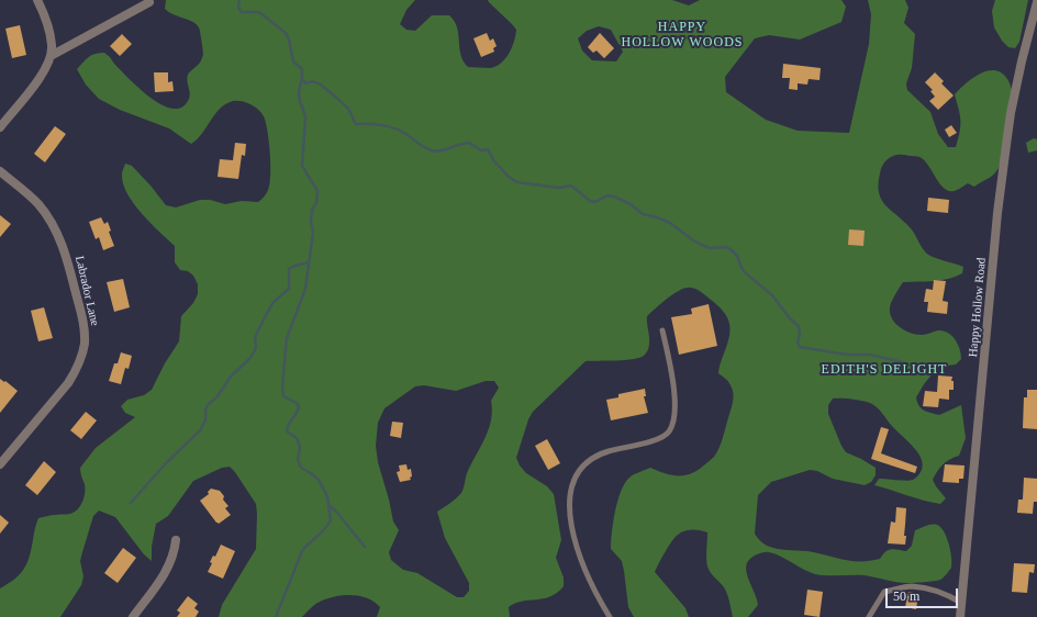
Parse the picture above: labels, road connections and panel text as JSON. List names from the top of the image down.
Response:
{
  "streets": {
    "street": ["Labrador Lane", "Happy Hollow Road"]
  },
  "districts": ["HAPPY HOLLOW WOODS", "EDITH'S DELIGHT"],
  "scale_bar": "50 m"
}
